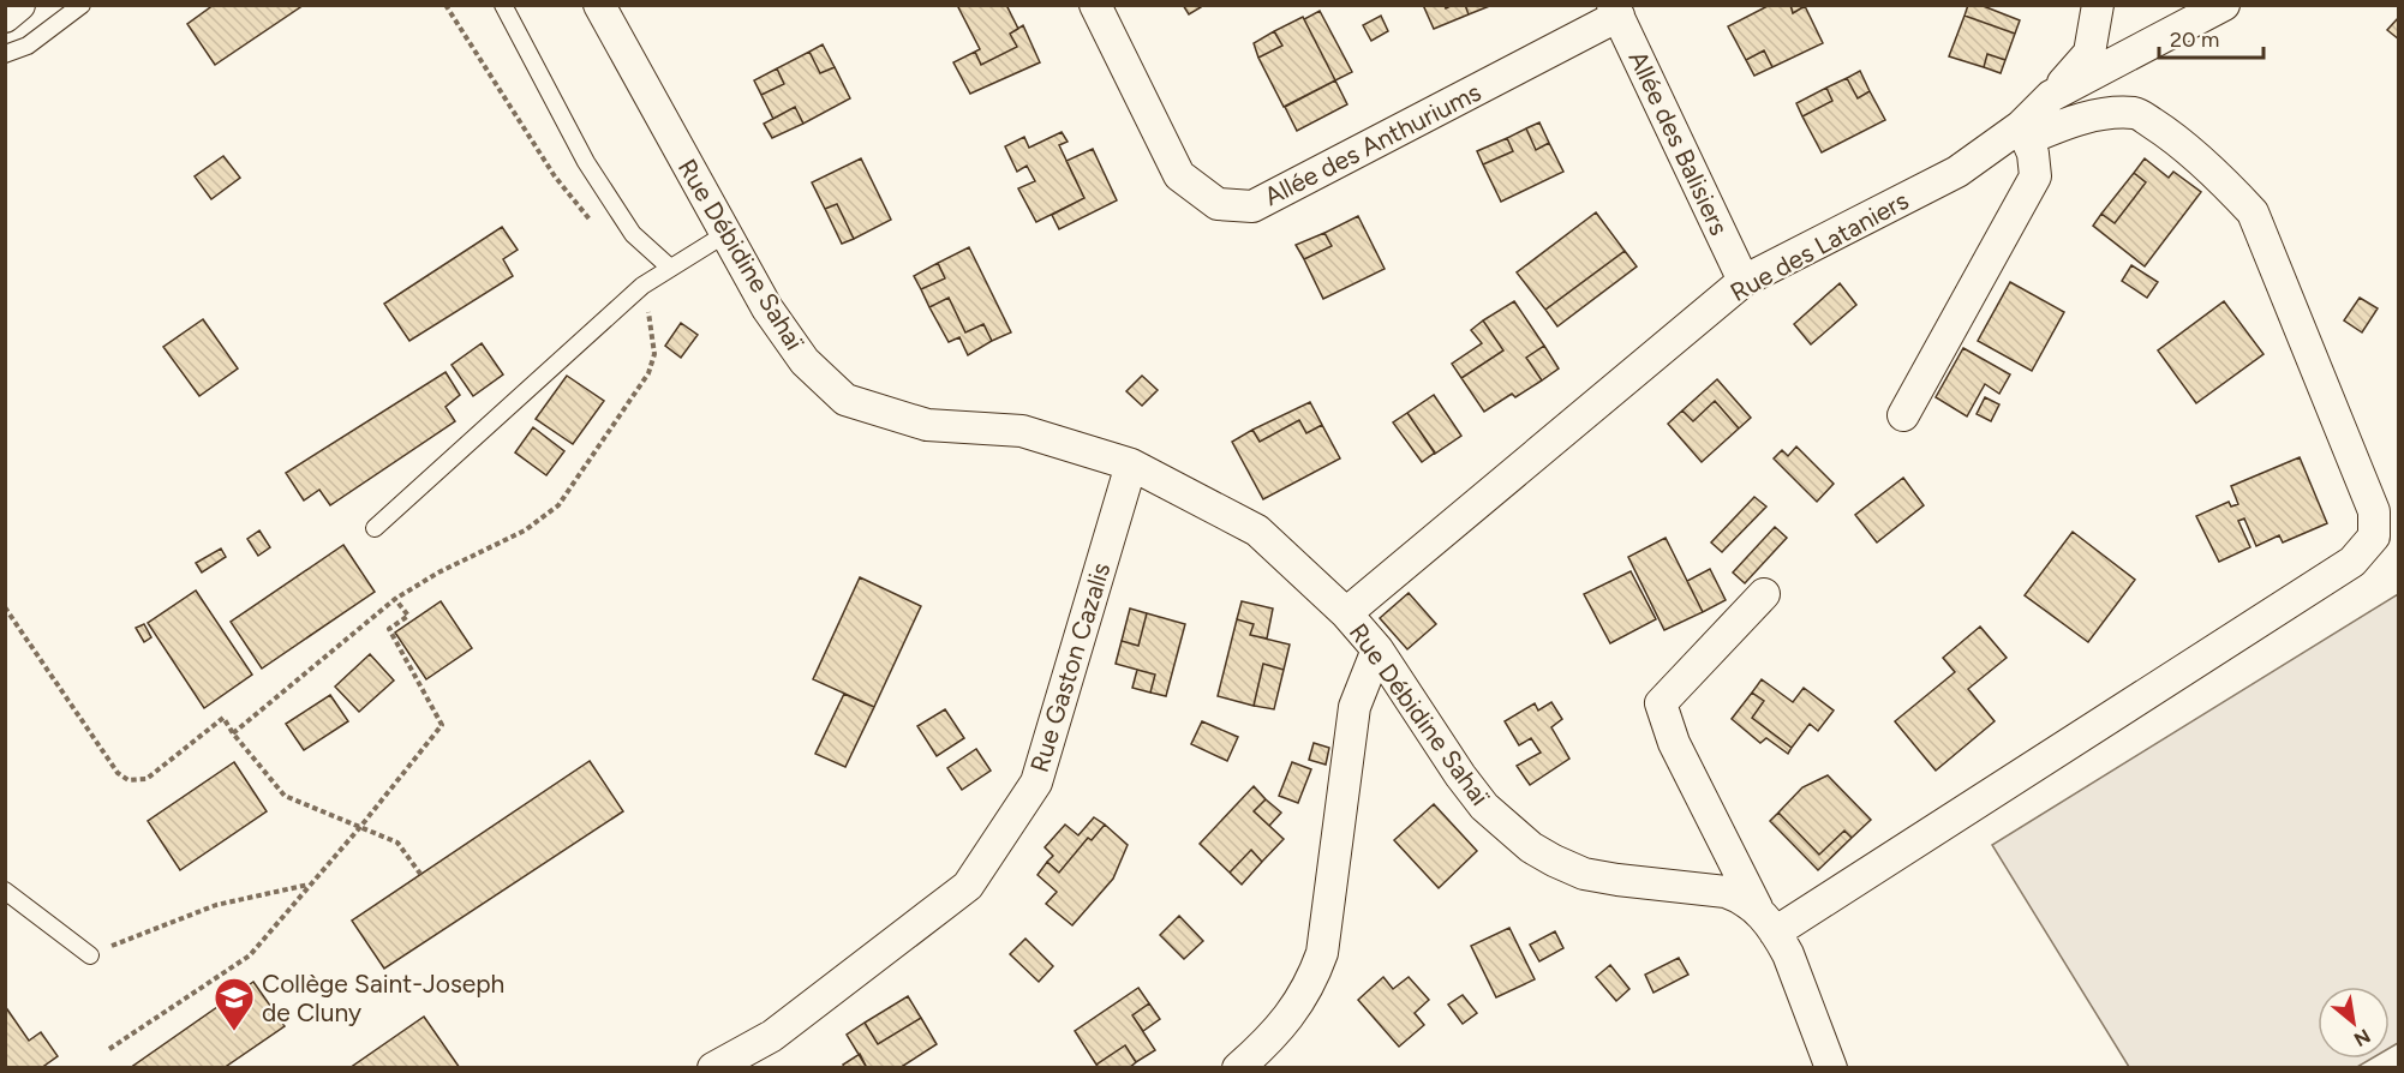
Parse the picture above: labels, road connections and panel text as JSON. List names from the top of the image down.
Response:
{
  "streets": {
    "street": [
      "Allée des Balisiers",
      "Allée des Anthuriums",
      "Rue des Lataniers",
      "Rue Débidine Sahaï",
      "Rue Gaston Cazalis"
    ]
  },
  "crossings": [
    ["Allée des Balisiers", "Allée des Anthuriums"],
    ["Allée des Balisiers", "Rue des Lataniers"],
    ["Rue des Lataniers", "Rue Débidine Sahaï"],
    ["Rue Débidine Sahaï", "Rue Gaston Cazalis"]
  ],
  "places": {
    "school or university": ["Collège Saint-Joseph de Cluny"]
  },
  "scale_bar": "20 m",
  "north": "bottom right"
}
